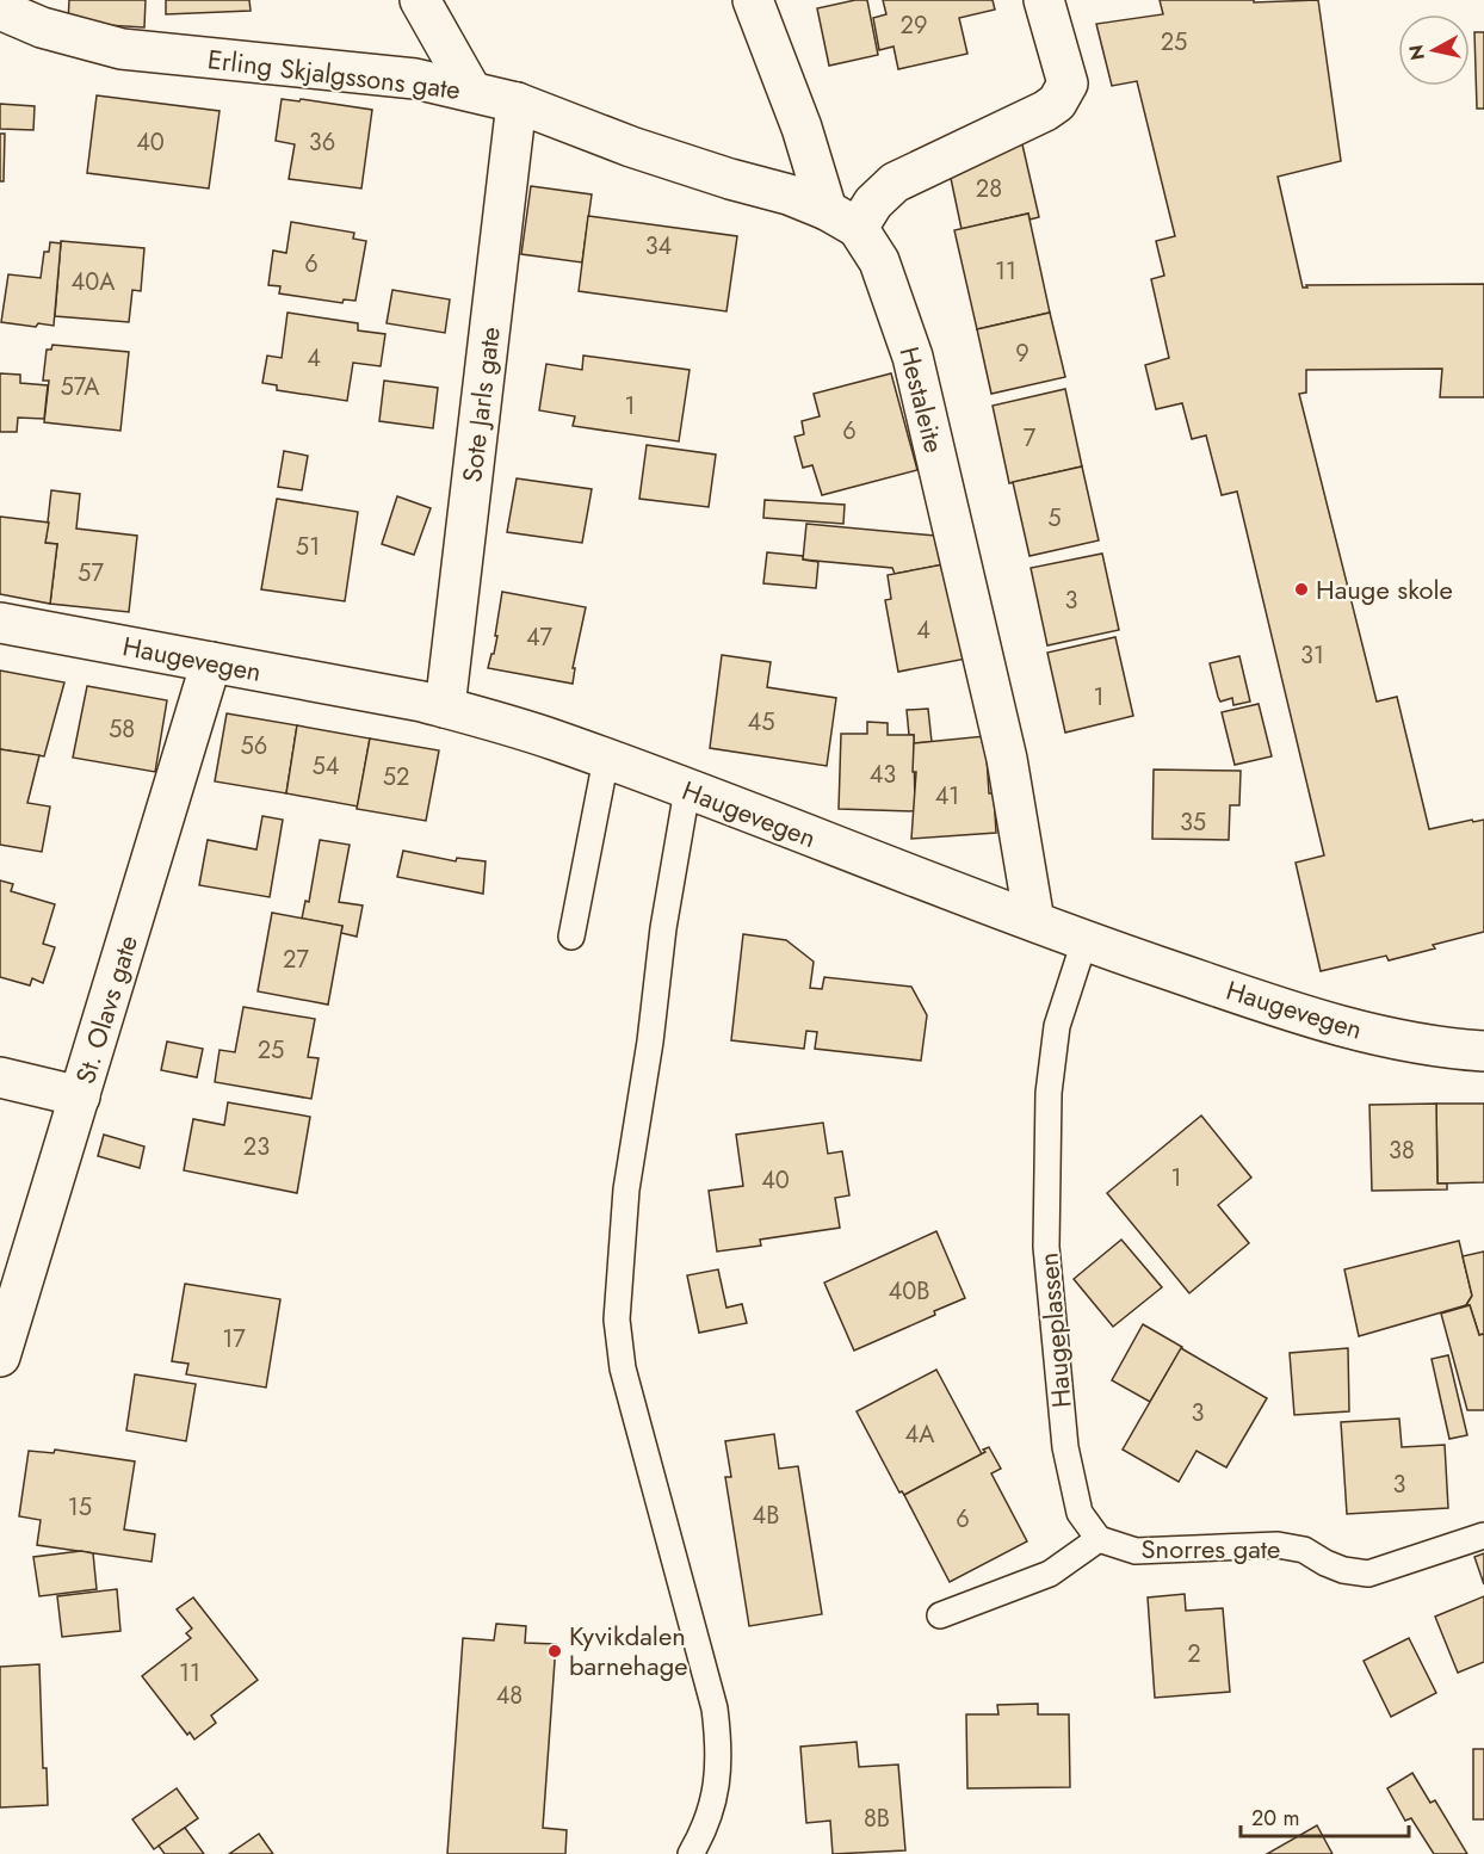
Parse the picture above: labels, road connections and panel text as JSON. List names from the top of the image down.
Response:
{
  "streets": {
    "street": [
      "Erling Skjalgssons gate",
      "Hestaleite",
      "Sote Jarls gate",
      "Haugevegen",
      "St. Olavs gate"
    ],
    "lane": ["Haugeplassen", "Snorres gate"]
  },
  "crossings": [
    ["Erling Skjalgssons gate", "Hestaleite"],
    ["Erling Skjalgssons gate", "Sote Jarls gate"],
    ["Hestaleite", "Haugevegen"],
    ["Sote Jarls gate", "Haugevegen"],
    ["Haugevegen", "St. Olavs gate"],
    ["Haugevegen", "Haugeplassen"],
    ["Haugeplassen", "Snorres gate"]
  ],
  "places": ["Hauge skole", "Kyvikdalen barnehage"],
  "house_numbers": [
    "29",
    "25",
    "40",
    "36",
    "28",
    "34",
    "6",
    "11",
    "40A",
    "9",
    "4",
    "57A",
    "1",
    "6",
    "7",
    "5",
    "51",
    "57",
    "3",
    "4",
    "47",
    "31",
    "1",
    "45",
    "58",
    "56",
    "54",
    "43",
    "52",
    "41",
    "35",
    "27",
    "25",
    "23",
    "38",
    "1",
    "40",
    "40B",
    "17",
    "3",
    "4A",
    "3",
    "15",
    "4B",
    "6",
    "2",
    "11",
    "48",
    "8B"
  ],
  "scale_bar": "20 m",
  "north": "left"
}
